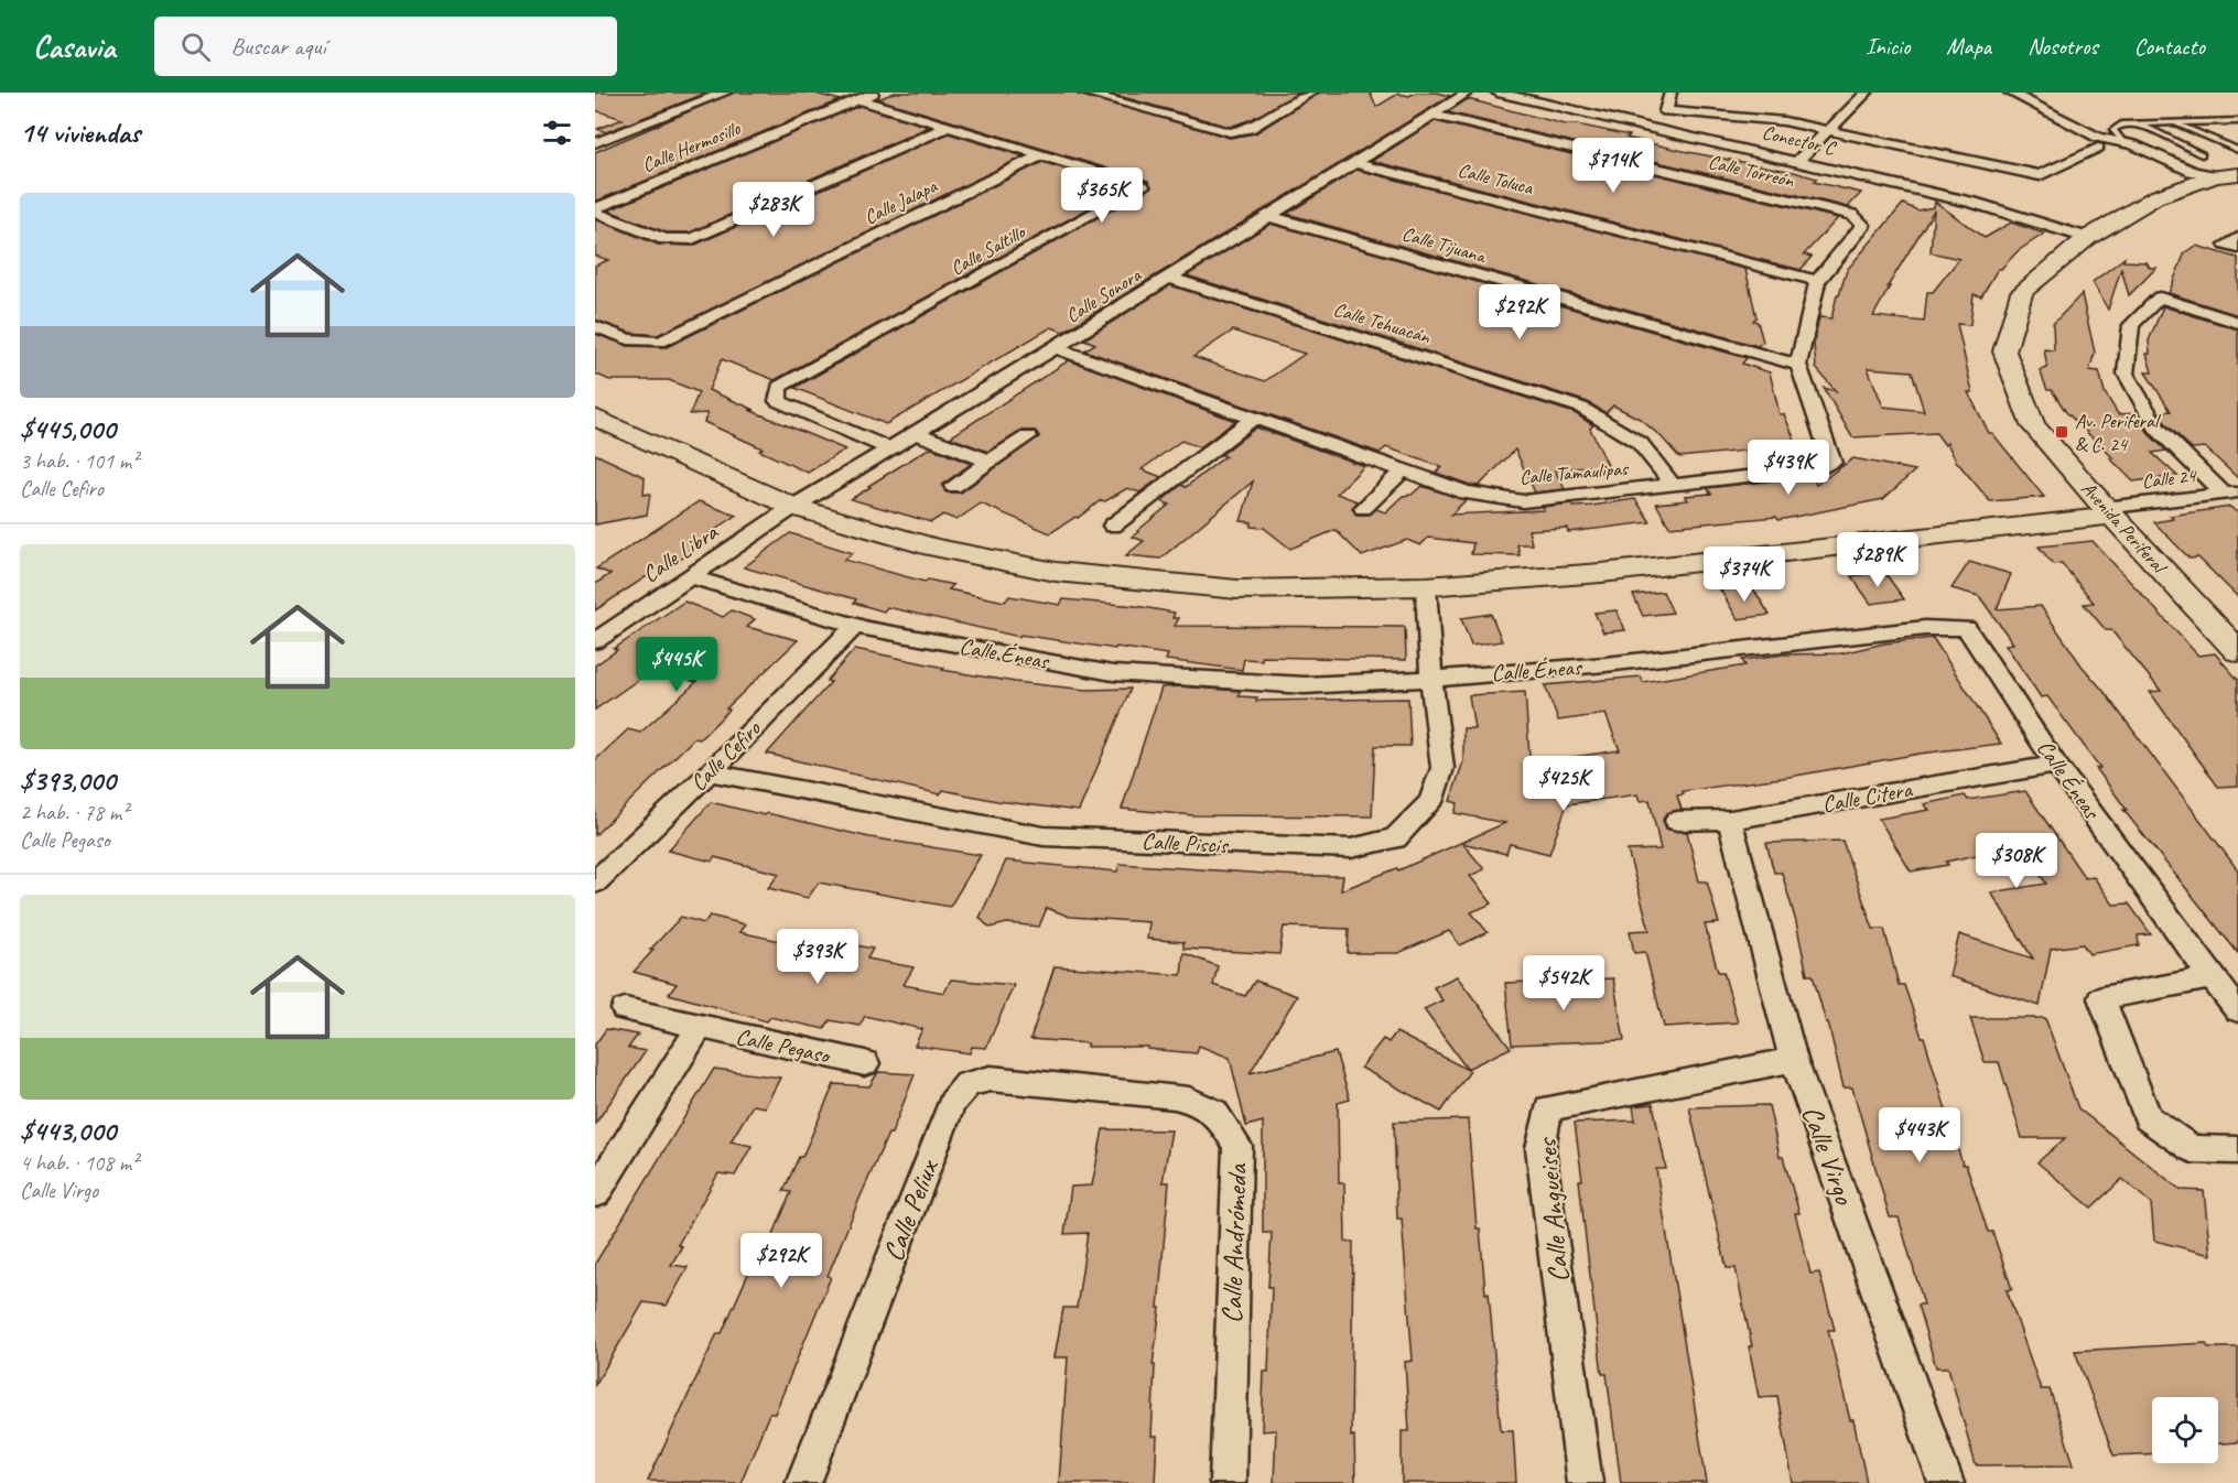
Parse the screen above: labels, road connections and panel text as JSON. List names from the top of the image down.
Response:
{
  "streets": {
    "street": [
      "Conector C",
      "Calle Hermosillo",
      "Calle Torreón",
      "Calle Toluca",
      "Calle Jalapa",
      "Calle Tijuana",
      "Calle Saltillo",
      "Calle Sonora",
      "Calle Tehuacán",
      "Calle Tamaulipas",
      "Calle 24",
      "Avenida Periferal",
      "Calle Libra",
      "Calle Éneas",
      "Calle Cefiro",
      "Calle Citera",
      "Calle Piscis",
      "Calle Pegaso",
      "Calle Virgo",
      "Calle Peliux",
      "Calle Angueises",
      "Calle Andrómeda"
    ]
  },
  "crossings": [
    ["Conector C", "Avenida Periferal"],
    ["Calle Hermosillo", "Calle Saltillo"],
    ["Calle Torreón", "Calle Toluca"],
    ["Calle Torreón", "Calle Sonora"],
    ["Calle Toluca", "Calle Sonora"],
    ["Calle Jalapa", "Calle Saltillo"],
    ["Calle Tijuana", "Calle Sonora"],
    ["Calle Tijuana", "Calle Tamaulipas"],
    ["Calle Saltillo", "Calle Sonora"],
    ["Calle Sonora", "Calle Tehuacán"],
    ["Calle Sonora", "Calle Tamaulipas"],
    ["Calle Sonora", "Calle Libra"],
    ["Calle Tehuacán", "Calle Tamaulipas"],
    ["Calle 24", "Avenida Periferal"],
    ["Calle Libra", "Calle Éneas"],
    ["Calle Éneas", "Calle Cefiro"],
    ["Calle Éneas", "Calle Citera"],
    ["Calle Éneas", "Calle Piscis"],
    ["Calle Cefiro", "Calle Piscis"],
    ["Calle Citera", "Calle Virgo"],
    ["Calle Virgo", "Calle Angueises"],
    ["Calle Peliux", "Calle Andrómeda"]
  ],
  "places": {
    "transit": ["Av. Periferal & C. 24"]
  },
  "page": {
    "header": "Casavia",
    "search": "Buscar aquí",
    "nav": [
      "Inicio",
      "Mapa",
      "Nosotros",
      "Contacto"
    ],
    "heading": "14 viviendas",
    "price": [
      "$714K",
      "$365K",
      "$283K",
      "$292K",
      "$439K",
      "$289K",
      "$374K",
      "$445K",
      "$425K",
      "$308K",
      "$393K",
      "$542K",
      "$443K",
      "$292K"
    ],
    "list": [
      {
        "name": "$445,000",
        "note": "3 hab. · 101 m² · Calle Cefiro"
      },
      {
        "name": "$393,000",
        "note": "2 hab. · 78 m² · Calle Pegaso"
      },
      {
        "name": "$443,000",
        "note": "4 hab. · 108 m² · Calle Virgo"
      }
    ]
  }
}
